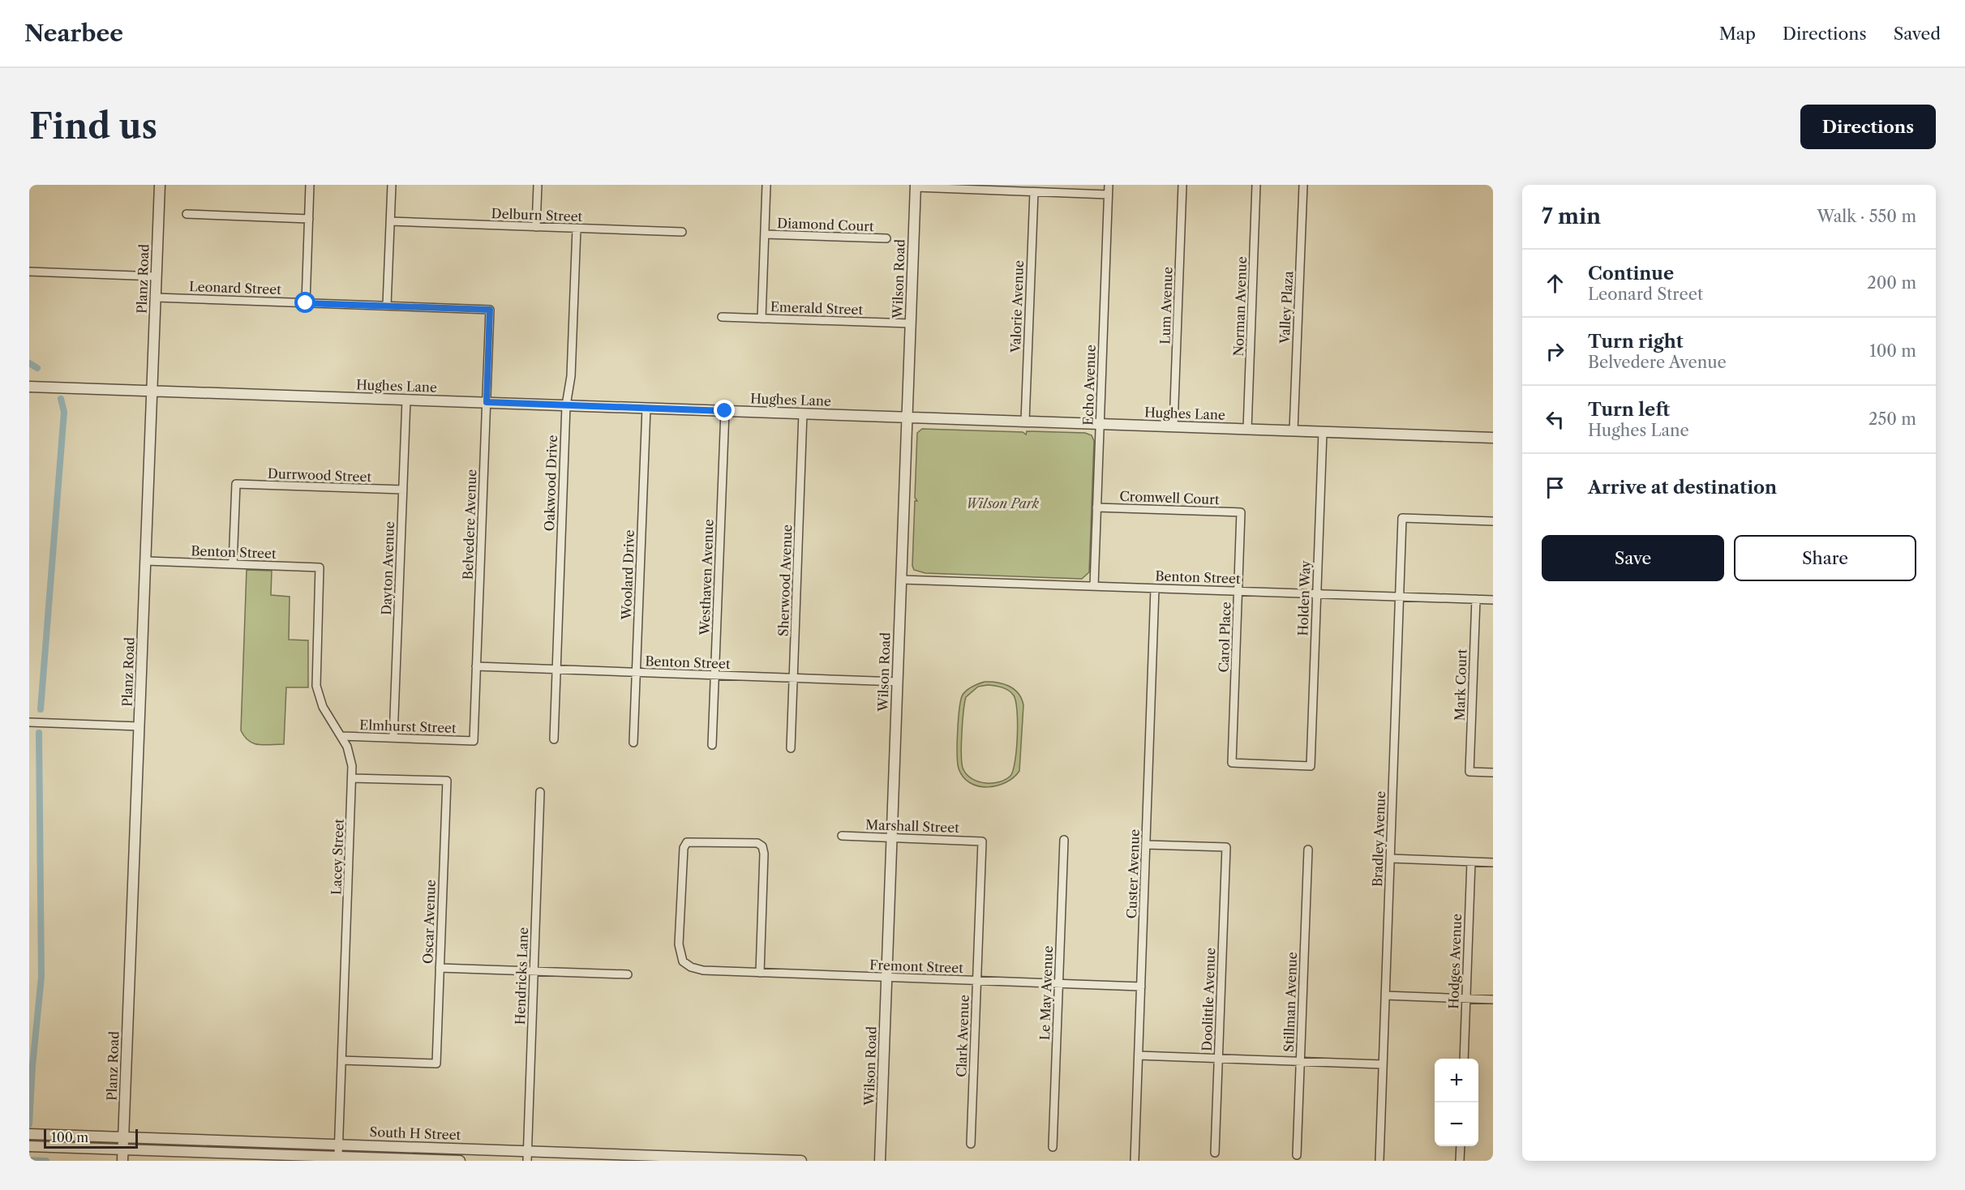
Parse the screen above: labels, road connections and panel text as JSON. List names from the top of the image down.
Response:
{
  "streets": {
    "street": [
      "Delburn Street",
      "Diamond Court",
      "Planz Road",
      "Wilson Road",
      "Leonard Street",
      "Lum Avenue",
      "Valorie Avenue",
      "Norman Avenue",
      "Valley Plaza",
      "Emerald Street",
      "Echo Avenue",
      "Hughes Lane",
      "Durrwood Street",
      "Oakwood Drive",
      "Cromwell Court",
      "Belvedere Avenue",
      "Benton Street",
      "Dayton Avenue",
      "Woolard Drive",
      "Westhaven Avenue",
      "Sherwood Avenue",
      "Holden Way",
      "Carol Place",
      "Mark Court",
      "Elmhurst Street",
      "Marshall Street",
      "Bradley Avenue",
      "Lacey Street",
      "Custer Avenue",
      "Oscar Avenue",
      "Hodges Avenue",
      "Fremont Street",
      "Hendricks Lane",
      "Le May Avenue",
      "Doolittle Avenue",
      "Stillman Avenue",
      "Clark Avenue",
      "South H Street"
    ]
  },
  "crossings": [
    ["Delburn Street", "Oakwood Drive"],
    ["Planz Road", "Leonard Street"],
    ["Planz Road", "Hughes Lane"],
    ["Planz Road", "Benton Street"],
    ["Planz Road", "South H Street"],
    ["Wilson Road", "Emerald Street"],
    ["Wilson Road", "Hughes Lane"],
    ["Wilson Road", "Benton Street"],
    ["Wilson Road", "Marshall Street"],
    ["Wilson Road", "Fremont Street"],
    ["Leonard Street", "Belvedere Avenue"],
    ["Lum Avenue", "Hughes Lane"],
    ["Valorie Avenue", "Hughes Lane"],
    ["Norman Avenue", "Hughes Lane"],
    ["Valley Plaza", "Hughes Lane"],
    ["Echo Avenue", "Hughes Lane"],
    ["Echo Avenue", "Cromwell Court"],
    ["Echo Avenue", "Benton Street"],
    ["Hughes Lane", "Oakwood Drive"],
    ["Hughes Lane", "Belvedere Avenue"],
    ["Hughes Lane", "Dayton Avenue"],
    ["Hughes Lane", "Woolard Drive"],
    ["Hughes Lane", "Westhaven Avenue"],
    ["Hughes Lane", "Sherwood Avenue"],
    ["Hughes Lane", "Holden Way"],
    ["Durrwood Street", "Benton Street"],
    ["Durrwood Street", "Dayton Avenue"],
    ["Oakwood Drive", "Benton Street"],
    ["Cromwell Court", "Carol Place"],
    ["Belvedere Avenue", "Benton Street"],
    ["Belvedere Avenue", "Elmhurst Street"],
    ["Benton Street", "Woolard Drive"],
    ["Benton Street", "Westhaven Avenue"],
    ["Benton Street", "Sherwood Avenue"],
    ["Benton Street", "Holden Way"],
    ["Benton Street", "Carol Place"],
    ["Benton Street", "Mark Court"],
    ["Benton Street", "Bradley Avenue"],
    ["Benton Street", "Lacey Street"],
    ["Benton Street", "Custer Avenue"],
    ["Dayton Avenue", "Elmhurst Street"],
    ["Holden Way", "Carol Place"],
    ["Elmhurst Street", "Lacey Street"],
    ["Marshall Street", "Clark Avenue"],
    ["Lacey Street", "Oscar Avenue"],
    ["Lacey Street", "South H Street"],
    ["Custer Avenue", "Fremont Street"],
    ["Custer Avenue", "Doolittle Avenue"],
    ["Fremont Street", "Le May Avenue"],
    ["Fremont Street", "Clark Avenue"],
    ["Hendricks Lane", "South H Street"]
  ],
  "parks": ["Wilson Park"],
  "scale_bar": "100 m",
  "page": {
    "header": "Nearbee",
    "nav": ["Map", "Directions", "Saved"],
    "buttons": [
      "Directions",
      ["Save", "Share"]
    ],
    "title": "Find us",
    "heading": ["7 min", "Walk · 550 m"],
    "list": [
      ["Continue", "Leonard Street", "200 m"],
      ["Turn right", "Belvedere Avenue", "100 m"],
      ["Turn left", "Hughes Lane", "250 m"],
      "Arrive at destination"
    ],
    "map_buttons": ["+", "−"],
    "scale": "100 m"
  }
}
